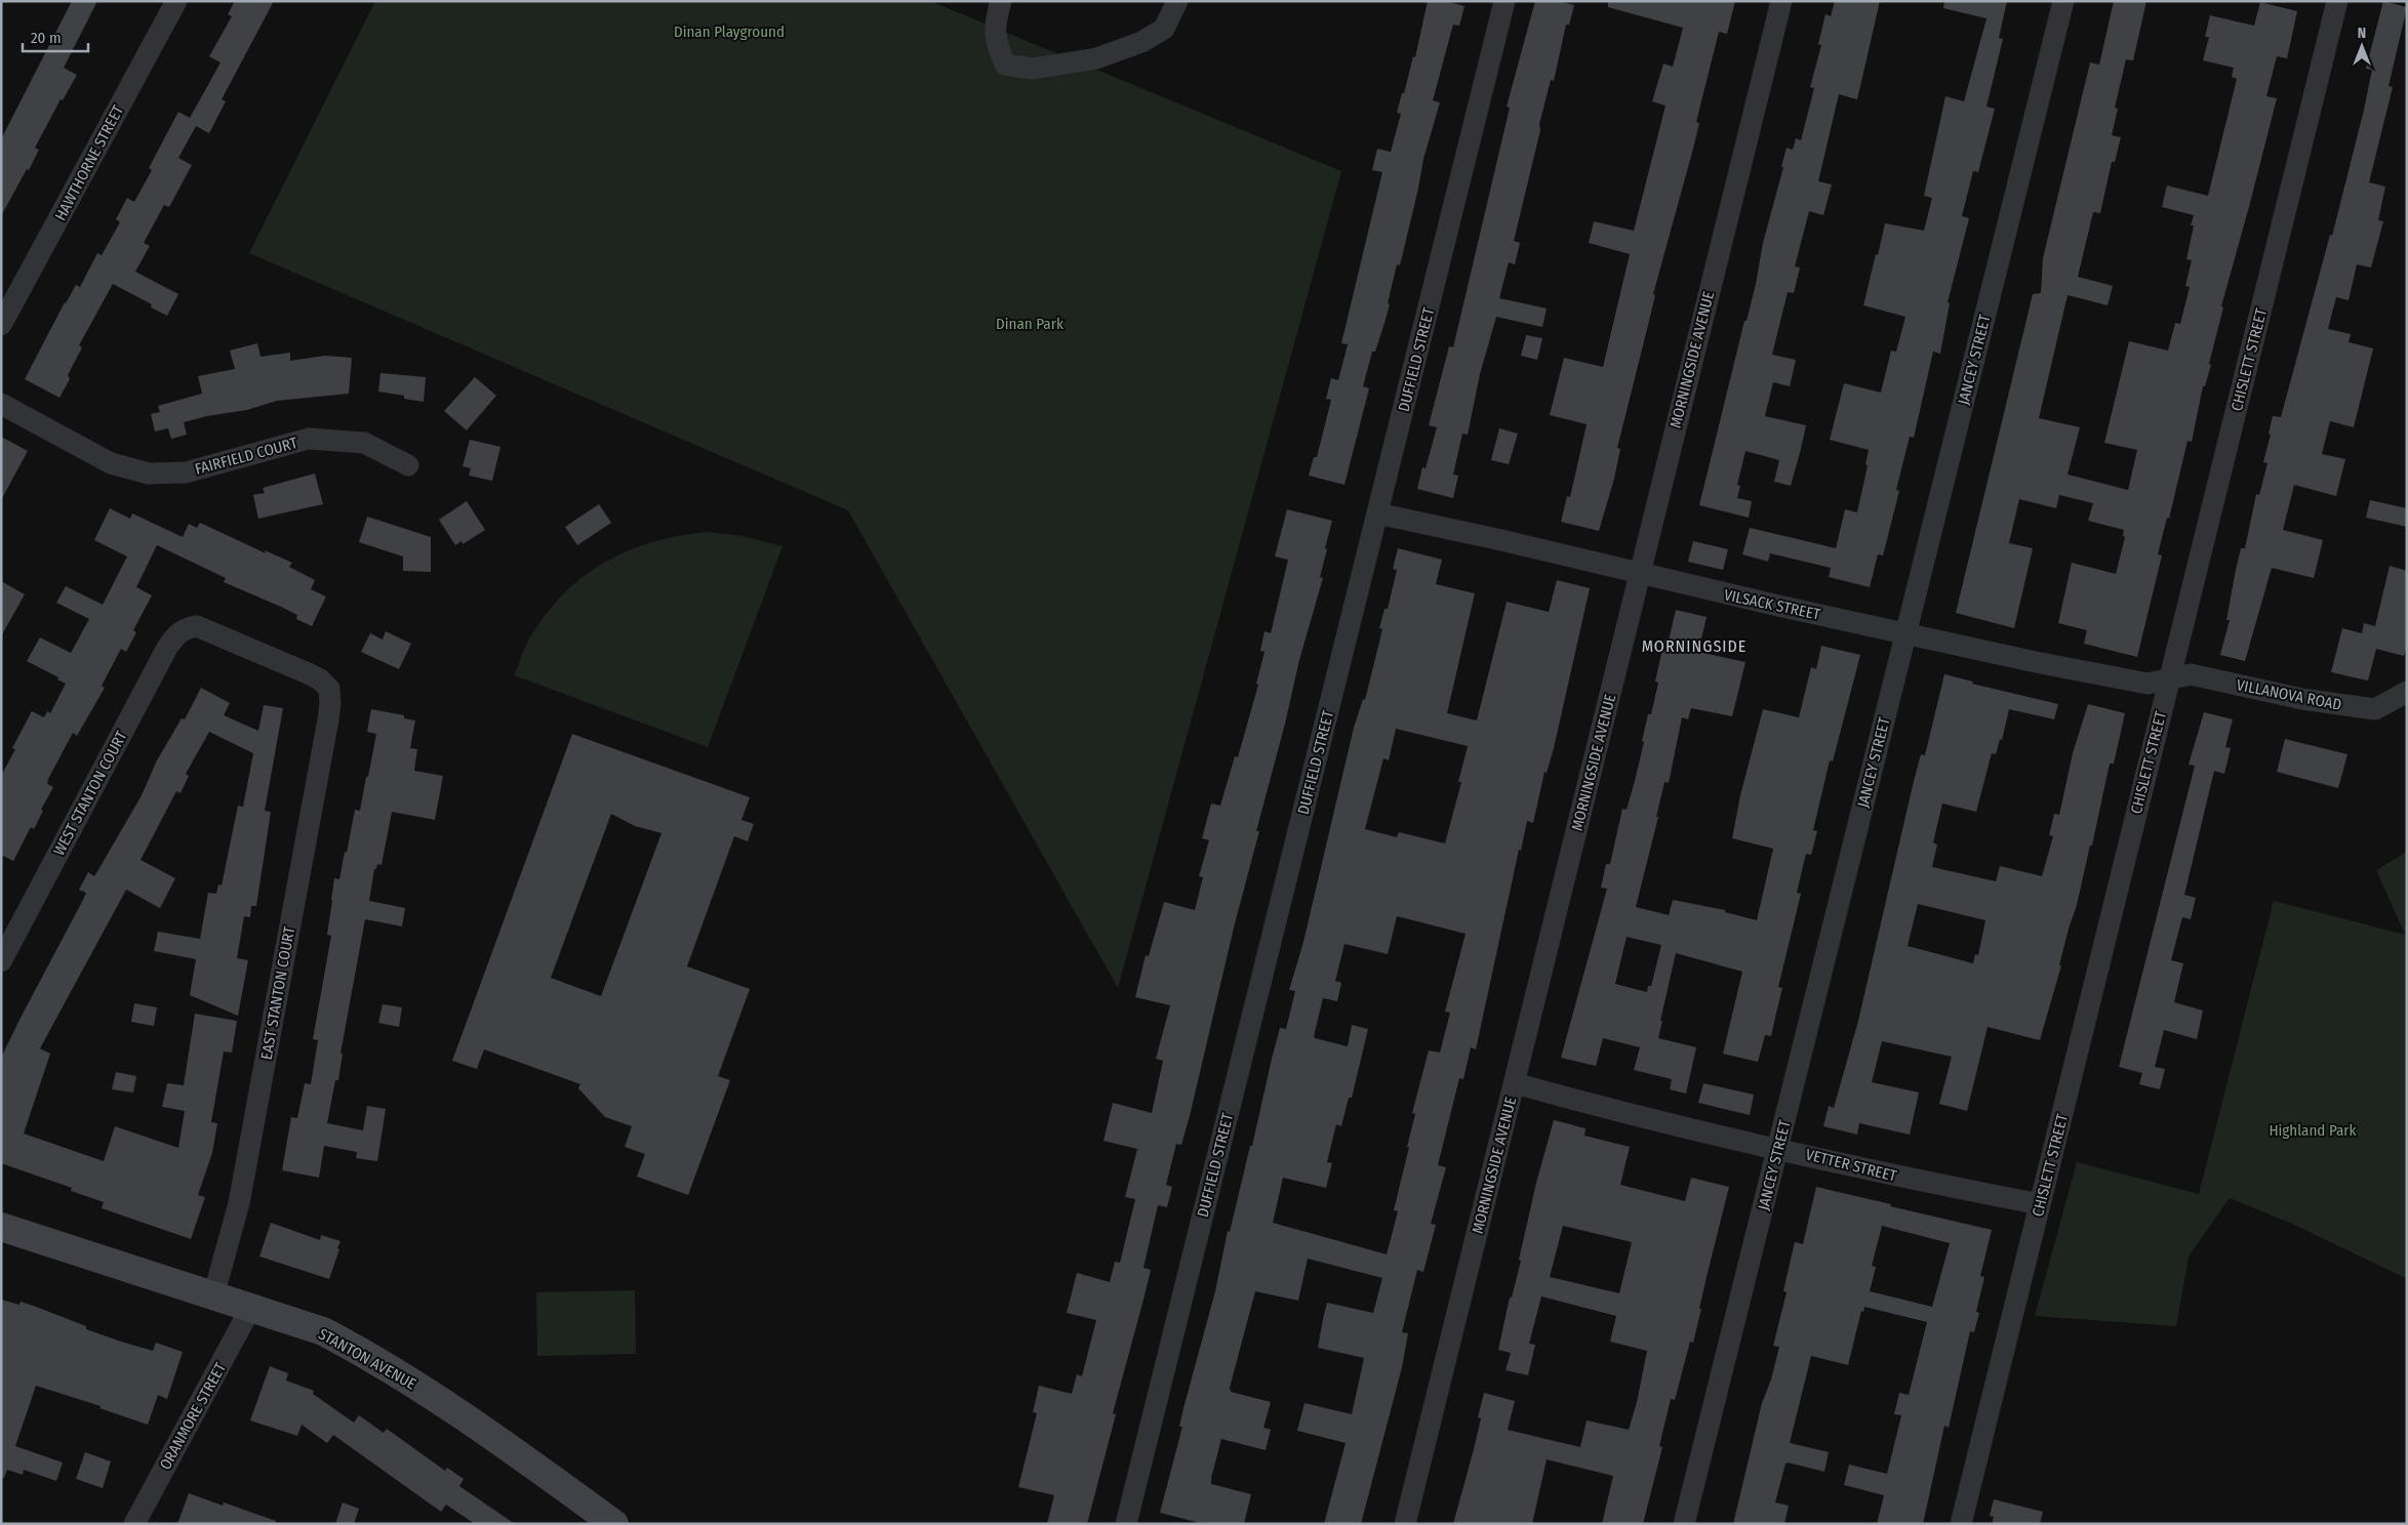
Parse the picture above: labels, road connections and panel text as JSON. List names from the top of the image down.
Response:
{
  "streets": {
    "street": [
      "HAWTHORNE STREET",
      "DUFFIELD STREET",
      "MORNINGSIDE AVENUE",
      "JANCEY STREET",
      "CHISLETT STREET",
      "FAIRFIELD COURT",
      "VILSACK STREET",
      "VILLANOVA ROAD",
      "WEST STANTON COURT",
      "EAST STANTON COURT",
      "VETTER STREET",
      "STANTON AVENUE",
      "ORANMORE STREET"
    ]
  },
  "crossings": [
    ["DUFFIELD STREET", "VILSACK STREET"],
    ["MORNINGSIDE AVENUE", "VILSACK STREET"],
    ["MORNINGSIDE AVENUE", "VETTER STREET"],
    ["JANCEY STREET", "VILSACK STREET"],
    ["JANCEY STREET", "VETTER STREET"],
    ["CHISLETT STREET", "VILSACK STREET"],
    ["CHISLETT STREET", "VILLANOVA ROAD"],
    ["CHISLETT STREET", "VETTER STREET"],
    ["VILSACK STREET", "VILLANOVA ROAD"],
    ["WEST STANTON COURT", "EAST STANTON COURT"],
    ["EAST STANTON COURT", "STANTON AVENUE"],
    ["STANTON AVENUE", "ORANMORE STREET"]
  ],
  "districts": ["MORNINGSIDE"],
  "parks": ["Dinan Playground", "Dinan Park", "Highland Park"],
  "scale_bar": "20 m",
  "north": "top"
}
